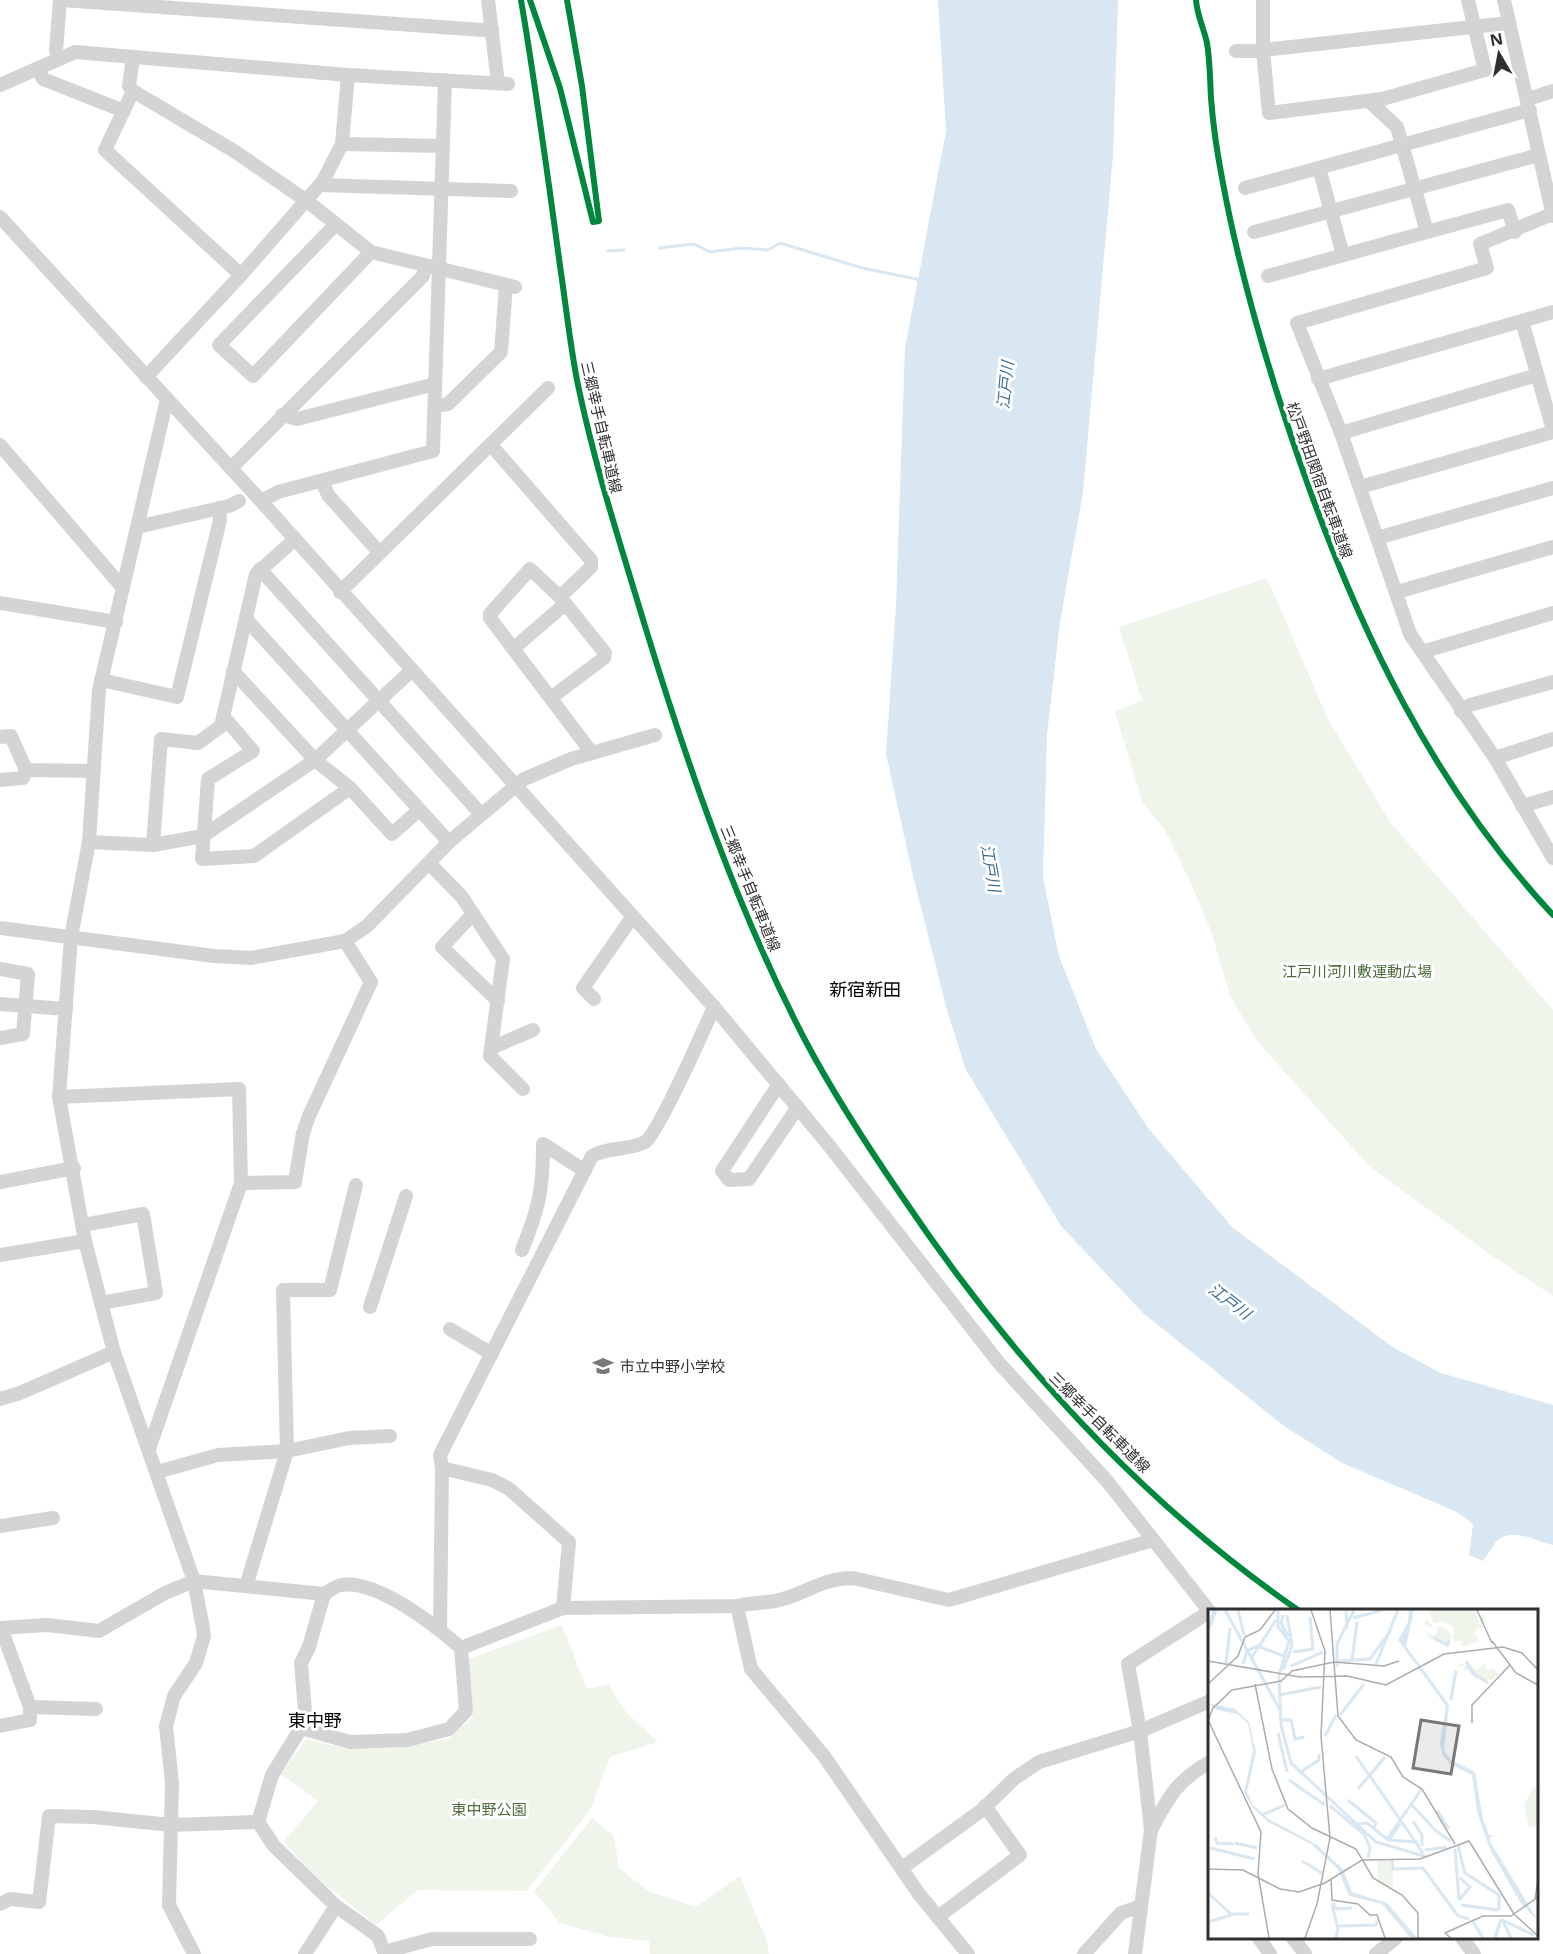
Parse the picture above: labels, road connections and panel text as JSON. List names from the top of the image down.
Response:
{
  "streets": {
    "cycle path": ["三郷幸手自転車道線", "松戸野田関宿自転車道線"]
  },
  "districts": ["新宿新田", "東中野"],
  "water": ["江戸川"],
  "parks": ["江戸川河川敷運動広場", "東中野公園"],
  "places": {
    "school or university": ["市立中野小学校"]
  },
  "north": "top"
}
